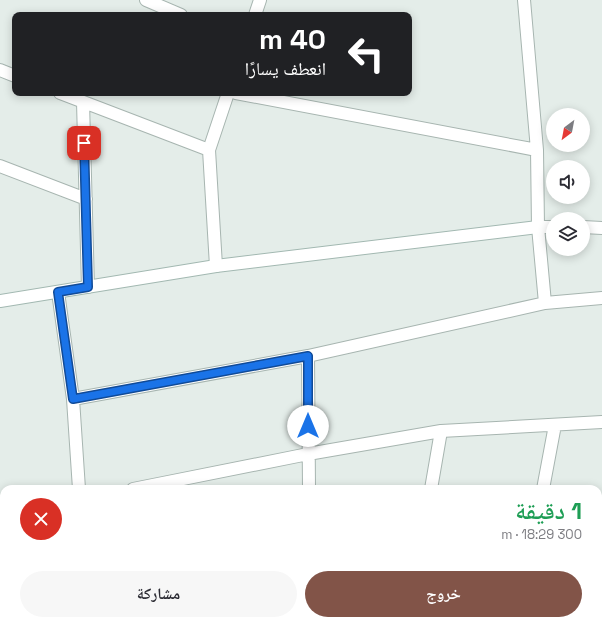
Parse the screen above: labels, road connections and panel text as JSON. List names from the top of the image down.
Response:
{
  "north": "bottom left",
  "page": {
    "turn": ["40 m", "انعطف يسارًا"],
    "heading": ["1 دقيقة", "300 m · 18:29"],
    "buttons": ["خروج", "مشاركة"]
  }
}
